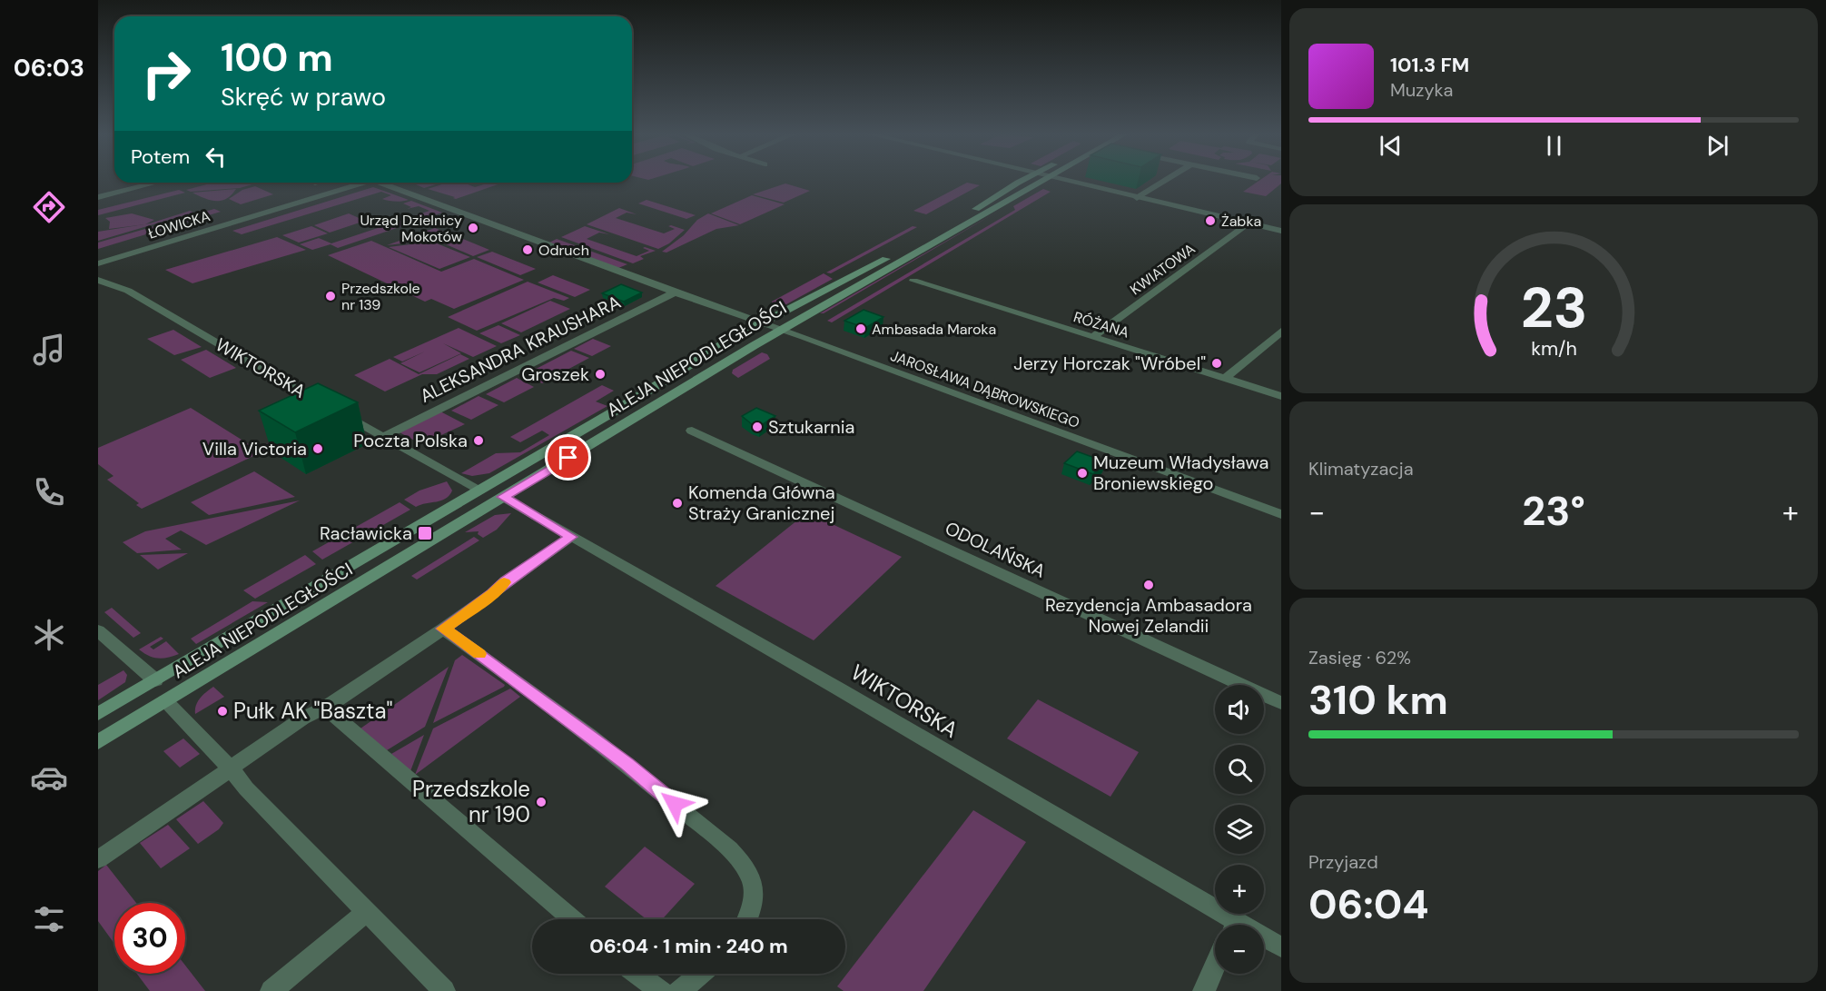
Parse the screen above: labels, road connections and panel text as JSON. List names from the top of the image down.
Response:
{
  "streets": {
    "main road": ["ALEJA NIEPODLEGŁOŚCI"],
    "street": [
      "ŁOWICKA",
      "KWIATOWA",
      "RÓŻANA",
      "ALEKSANDRA KRAUSHARA",
      "WIKTORSKA",
      "JAROSŁAWA DĄBROWSKIEGO",
      "ODOLAŃSKA"
    ]
  },
  "crossings": [
    ["KWIATOWA", "RÓŻANA"],
    ["ALEKSANDRA KRAUSHARA", "JAROSŁAWA DĄBROWSKIEGO"],
    ["ALEJA NIEPODLEGŁOŚCI", "WIKTORSKA"],
    ["ALEJA NIEPODLEGŁOŚCI", "JAROSŁAWA DĄBROWSKIEGO"]
  ],
  "places": {
    "other": [
      "Żabka",
      "Urząd Dzielnicy Mokotów",
      "Odruch",
      "Przedszkole nr 139",
      "Ambasada Maroka",
      "Jerzy Horczak \"Wróbel\"",
      "Groszek",
      "Sztukarnia",
      "Poczta Polska",
      "Villa Victoria",
      "Muzeum Władysława Broniewskiego",
      "Komenda Główna Straży Granicznej",
      "Rezydencja Ambasadora Nowej Zelandii",
      "Pułk AK \"Baszta\"",
      "Przedszkole nr 190"
    ],
    "transit": ["Racławicka"]
  },
  "page": {
    "tabs": "06:03",
    "turn": ["100 m", "Skręć w prawo"],
    "song": ["101.3 FM", "Muzyka"],
    "then": "Potem",
    "tile": [
      "Klimatyzacja",
      ["Zasięg · 62%", "310 km"],
      ["Przyjazd", "06:04"]
    ],
    "heat": ["−", "23°", "+"],
    "map_buttons": ["+", "−"],
    "limit": "30",
    "trip": "06:04 · 1 min · 240 m",
    "gauge": ["23", "km/h"]
  }
}
